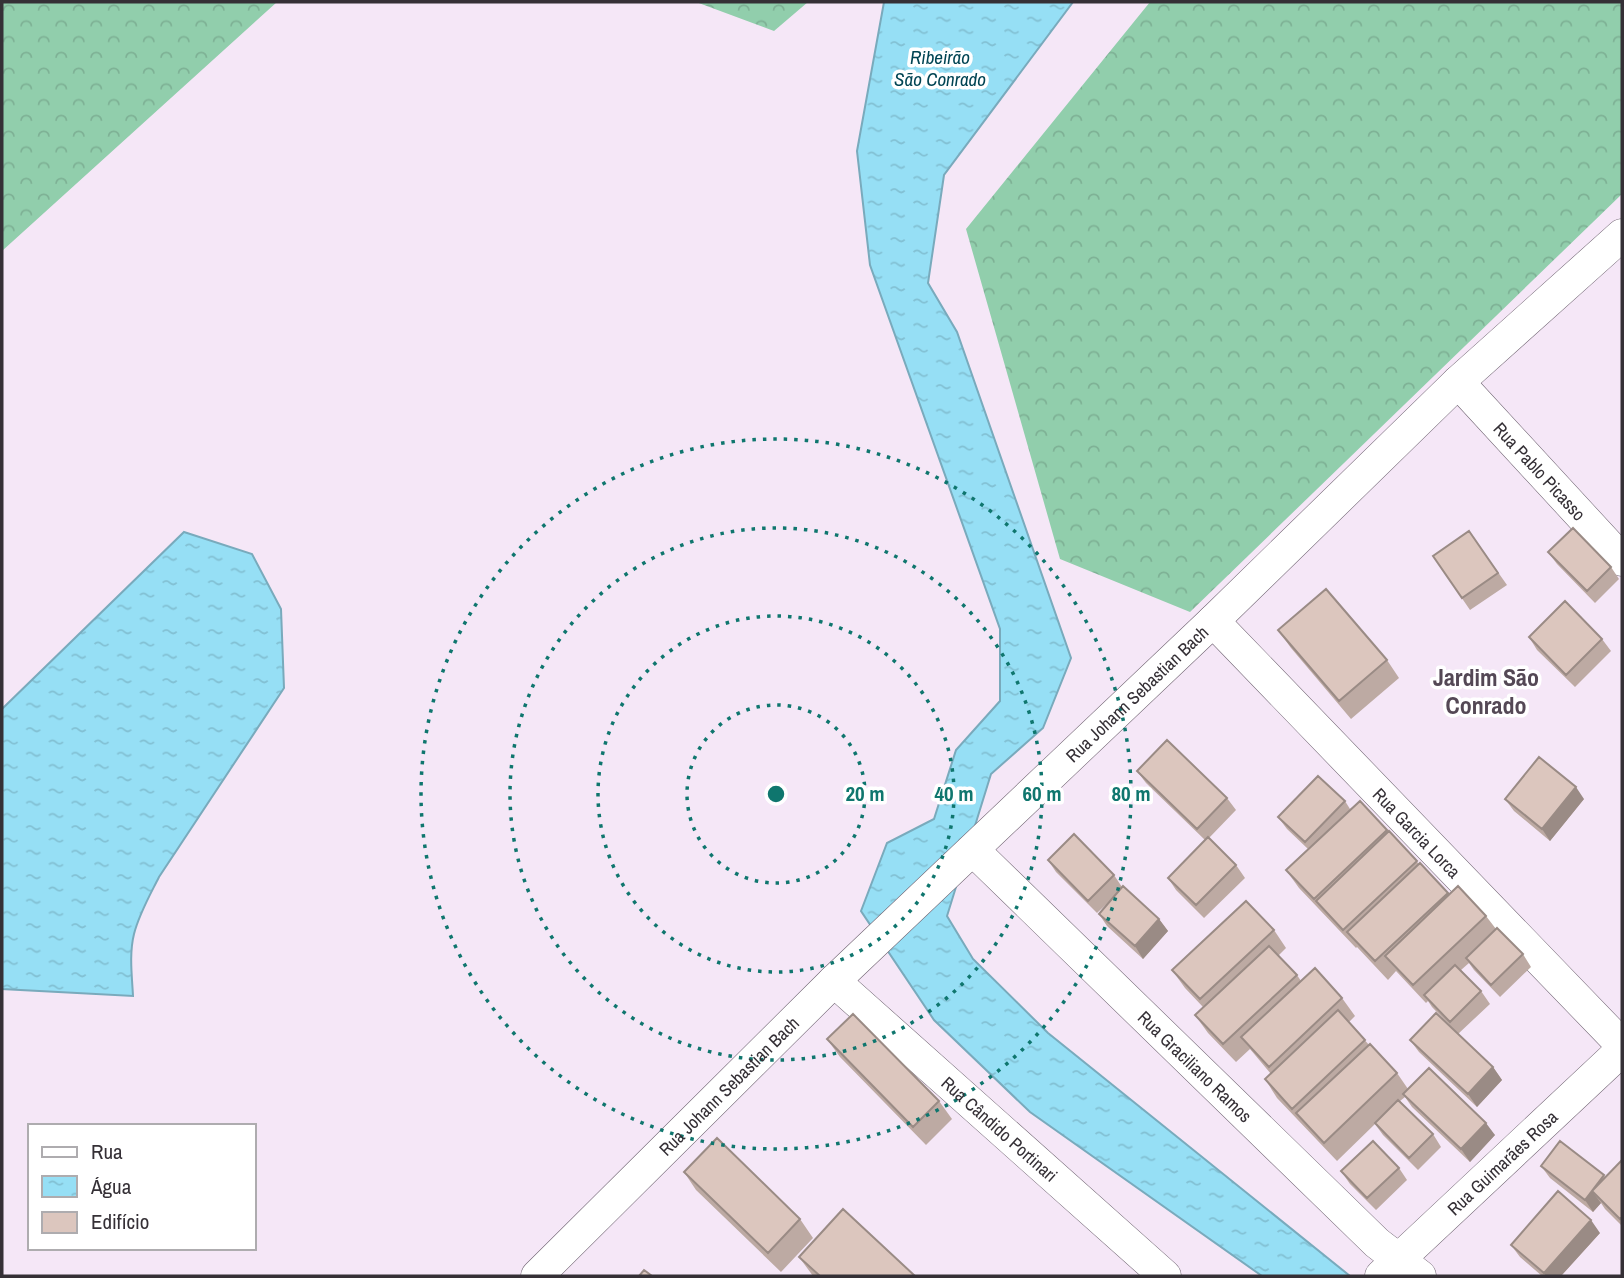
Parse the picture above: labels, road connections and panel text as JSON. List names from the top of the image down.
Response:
{
  "streets": {
    "street": [
      "Rua Pablo Picasso",
      "Rua Johann Sebastian Bach",
      "Rua Garcia Lorca",
      "Rua Graciliano Ramos",
      "Rua Cândido Portinari",
      "Rua Guimarães Rosa"
    ]
  },
  "crossings": [
    ["Rua Pablo Picasso", "Rua Johann Sebastian Bach"],
    ["Rua Johann Sebastian Bach", "Rua Garcia Lorca"],
    ["Rua Johann Sebastian Bach", "Rua Graciliano Ramos"],
    ["Rua Johann Sebastian Bach", "Rua Cândido Portinari"],
    ["Rua Garcia Lorca", "Rua Guimarães Rosa"],
    ["Rua Graciliano Ramos", "Rua Guimarães Rosa"]
  ],
  "districts": ["Jardim São Conrado"],
  "water": ["Ribeirão São Conrado"],
  "legend": ["Rua", "Água", "Edifício"],
  "rings": [
    "20 m",
    "40 m",
    "60 m",
    "80 m"
  ]
}
